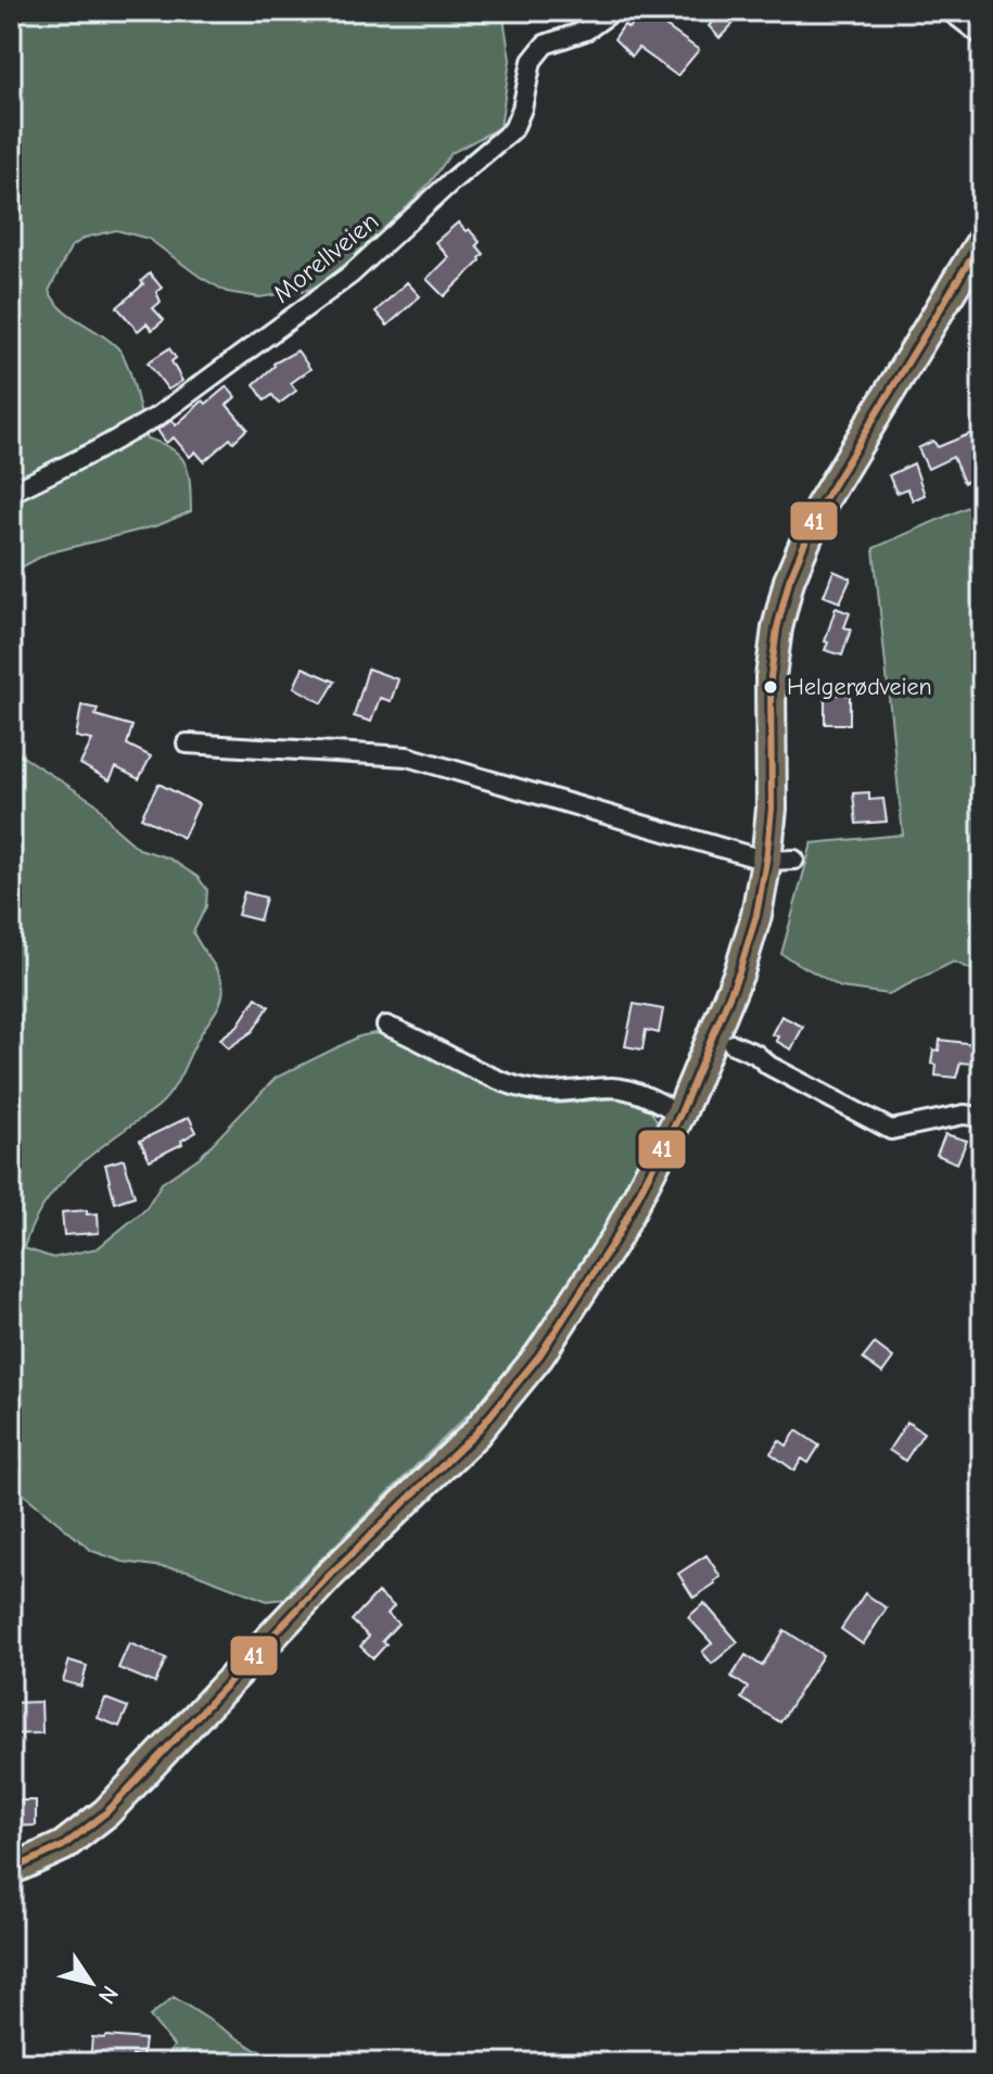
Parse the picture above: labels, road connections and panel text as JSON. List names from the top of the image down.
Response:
{
  "streets": {
    "street": ["Morellveien"]
  },
  "places": ["Helgerødveien"],
  "lines": ["transit line 41"],
  "north": "bottom right"
}
